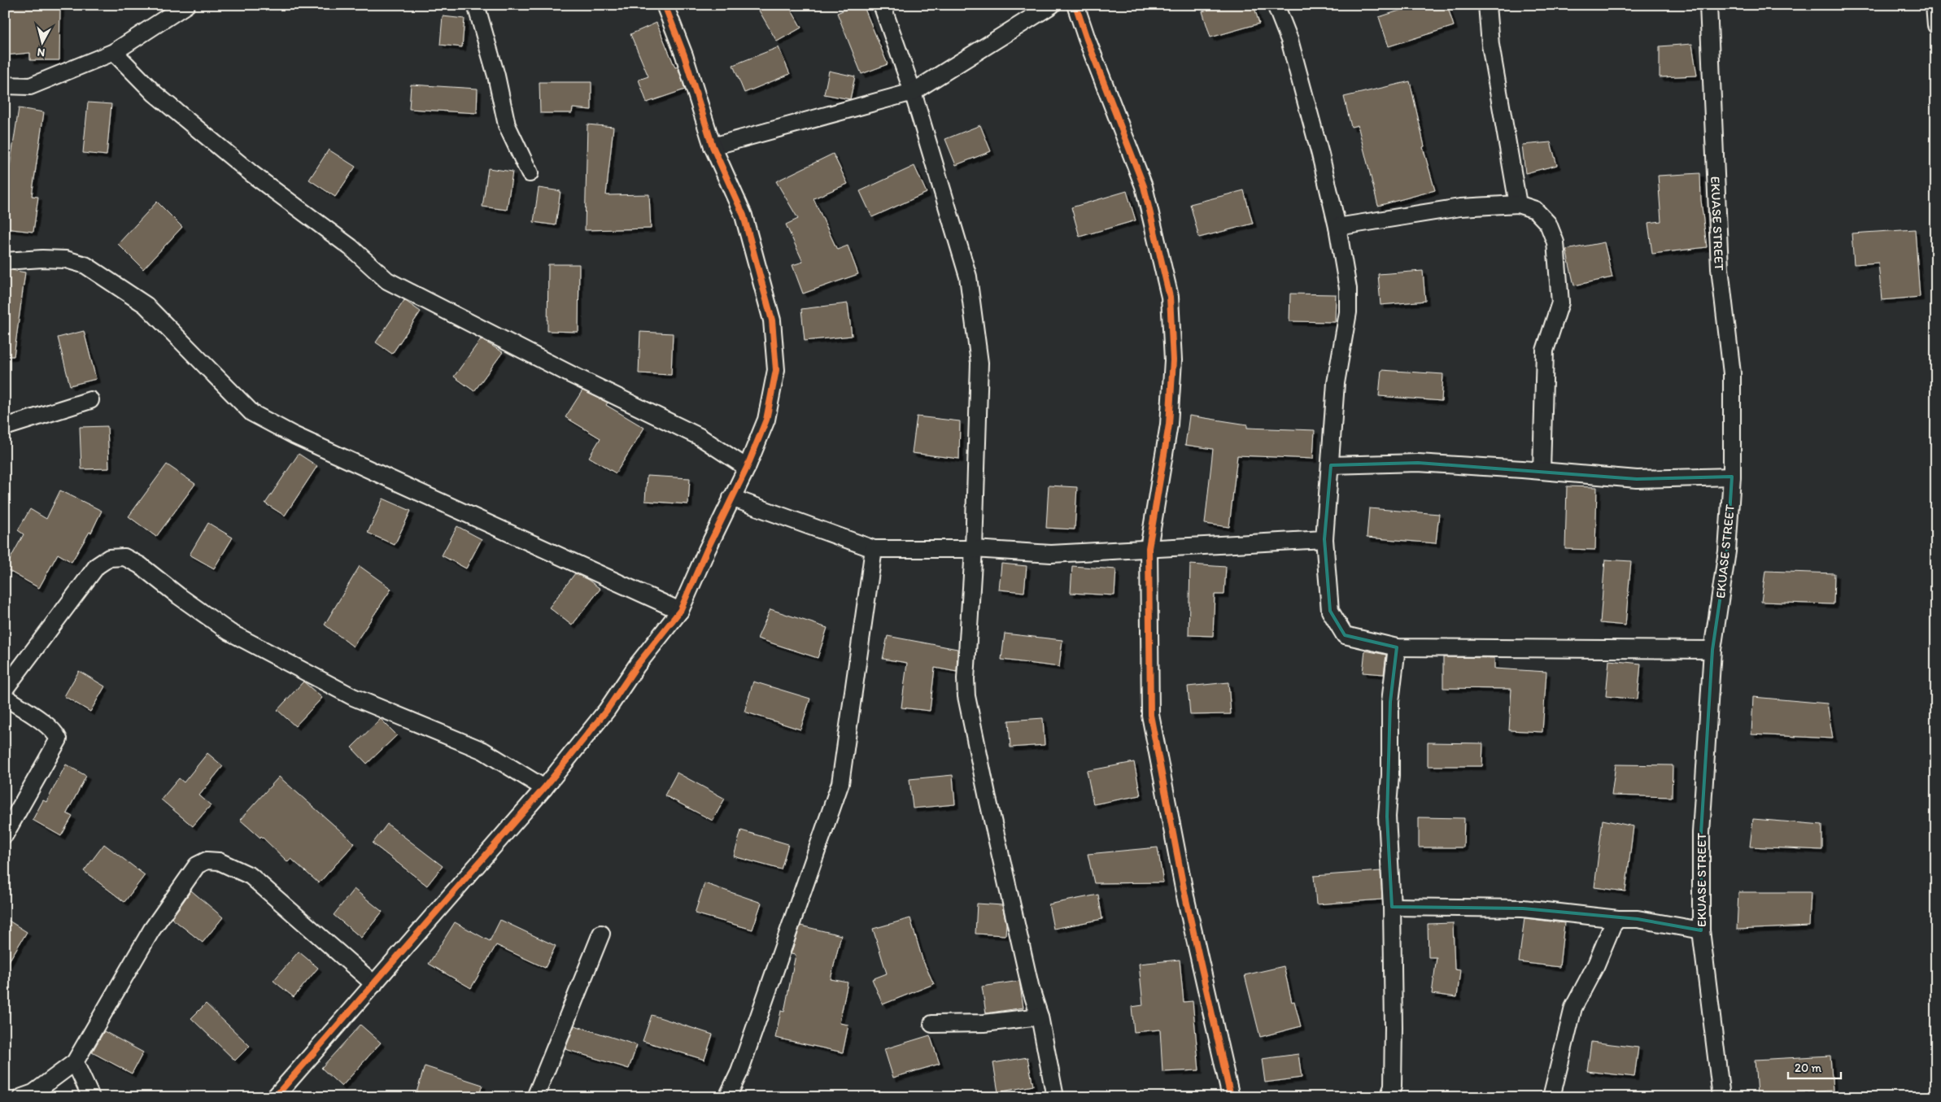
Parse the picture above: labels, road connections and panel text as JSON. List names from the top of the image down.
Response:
{
  "streets": {
    "street": ["EKUASE STREET"]
  },
  "scale_bar": "20 m",
  "north": "bottom"
}
